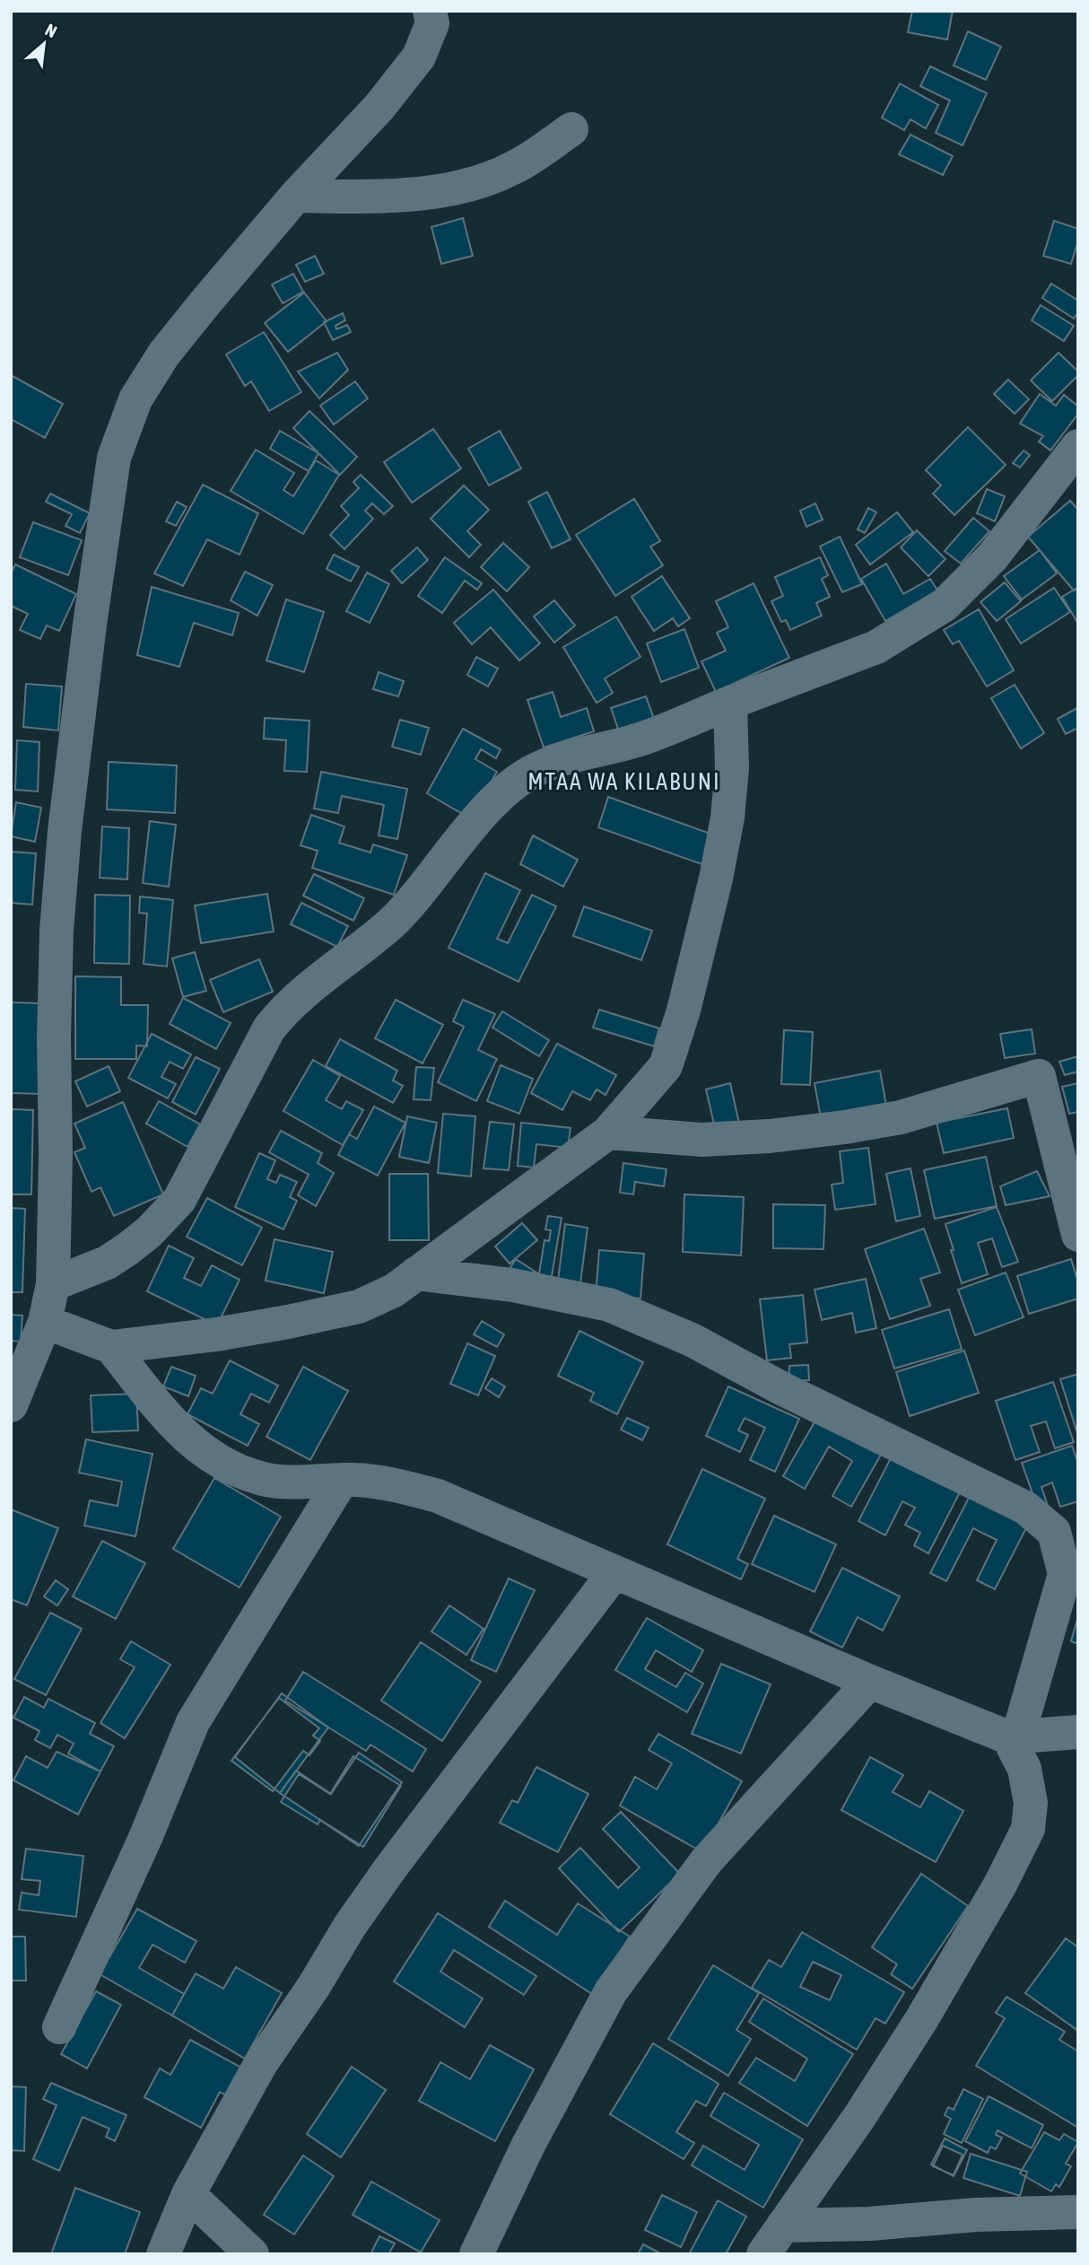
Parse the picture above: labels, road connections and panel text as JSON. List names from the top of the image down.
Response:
{
  "districts": ["MTAA WA KILABUNI"],
  "north": "top right"
}
